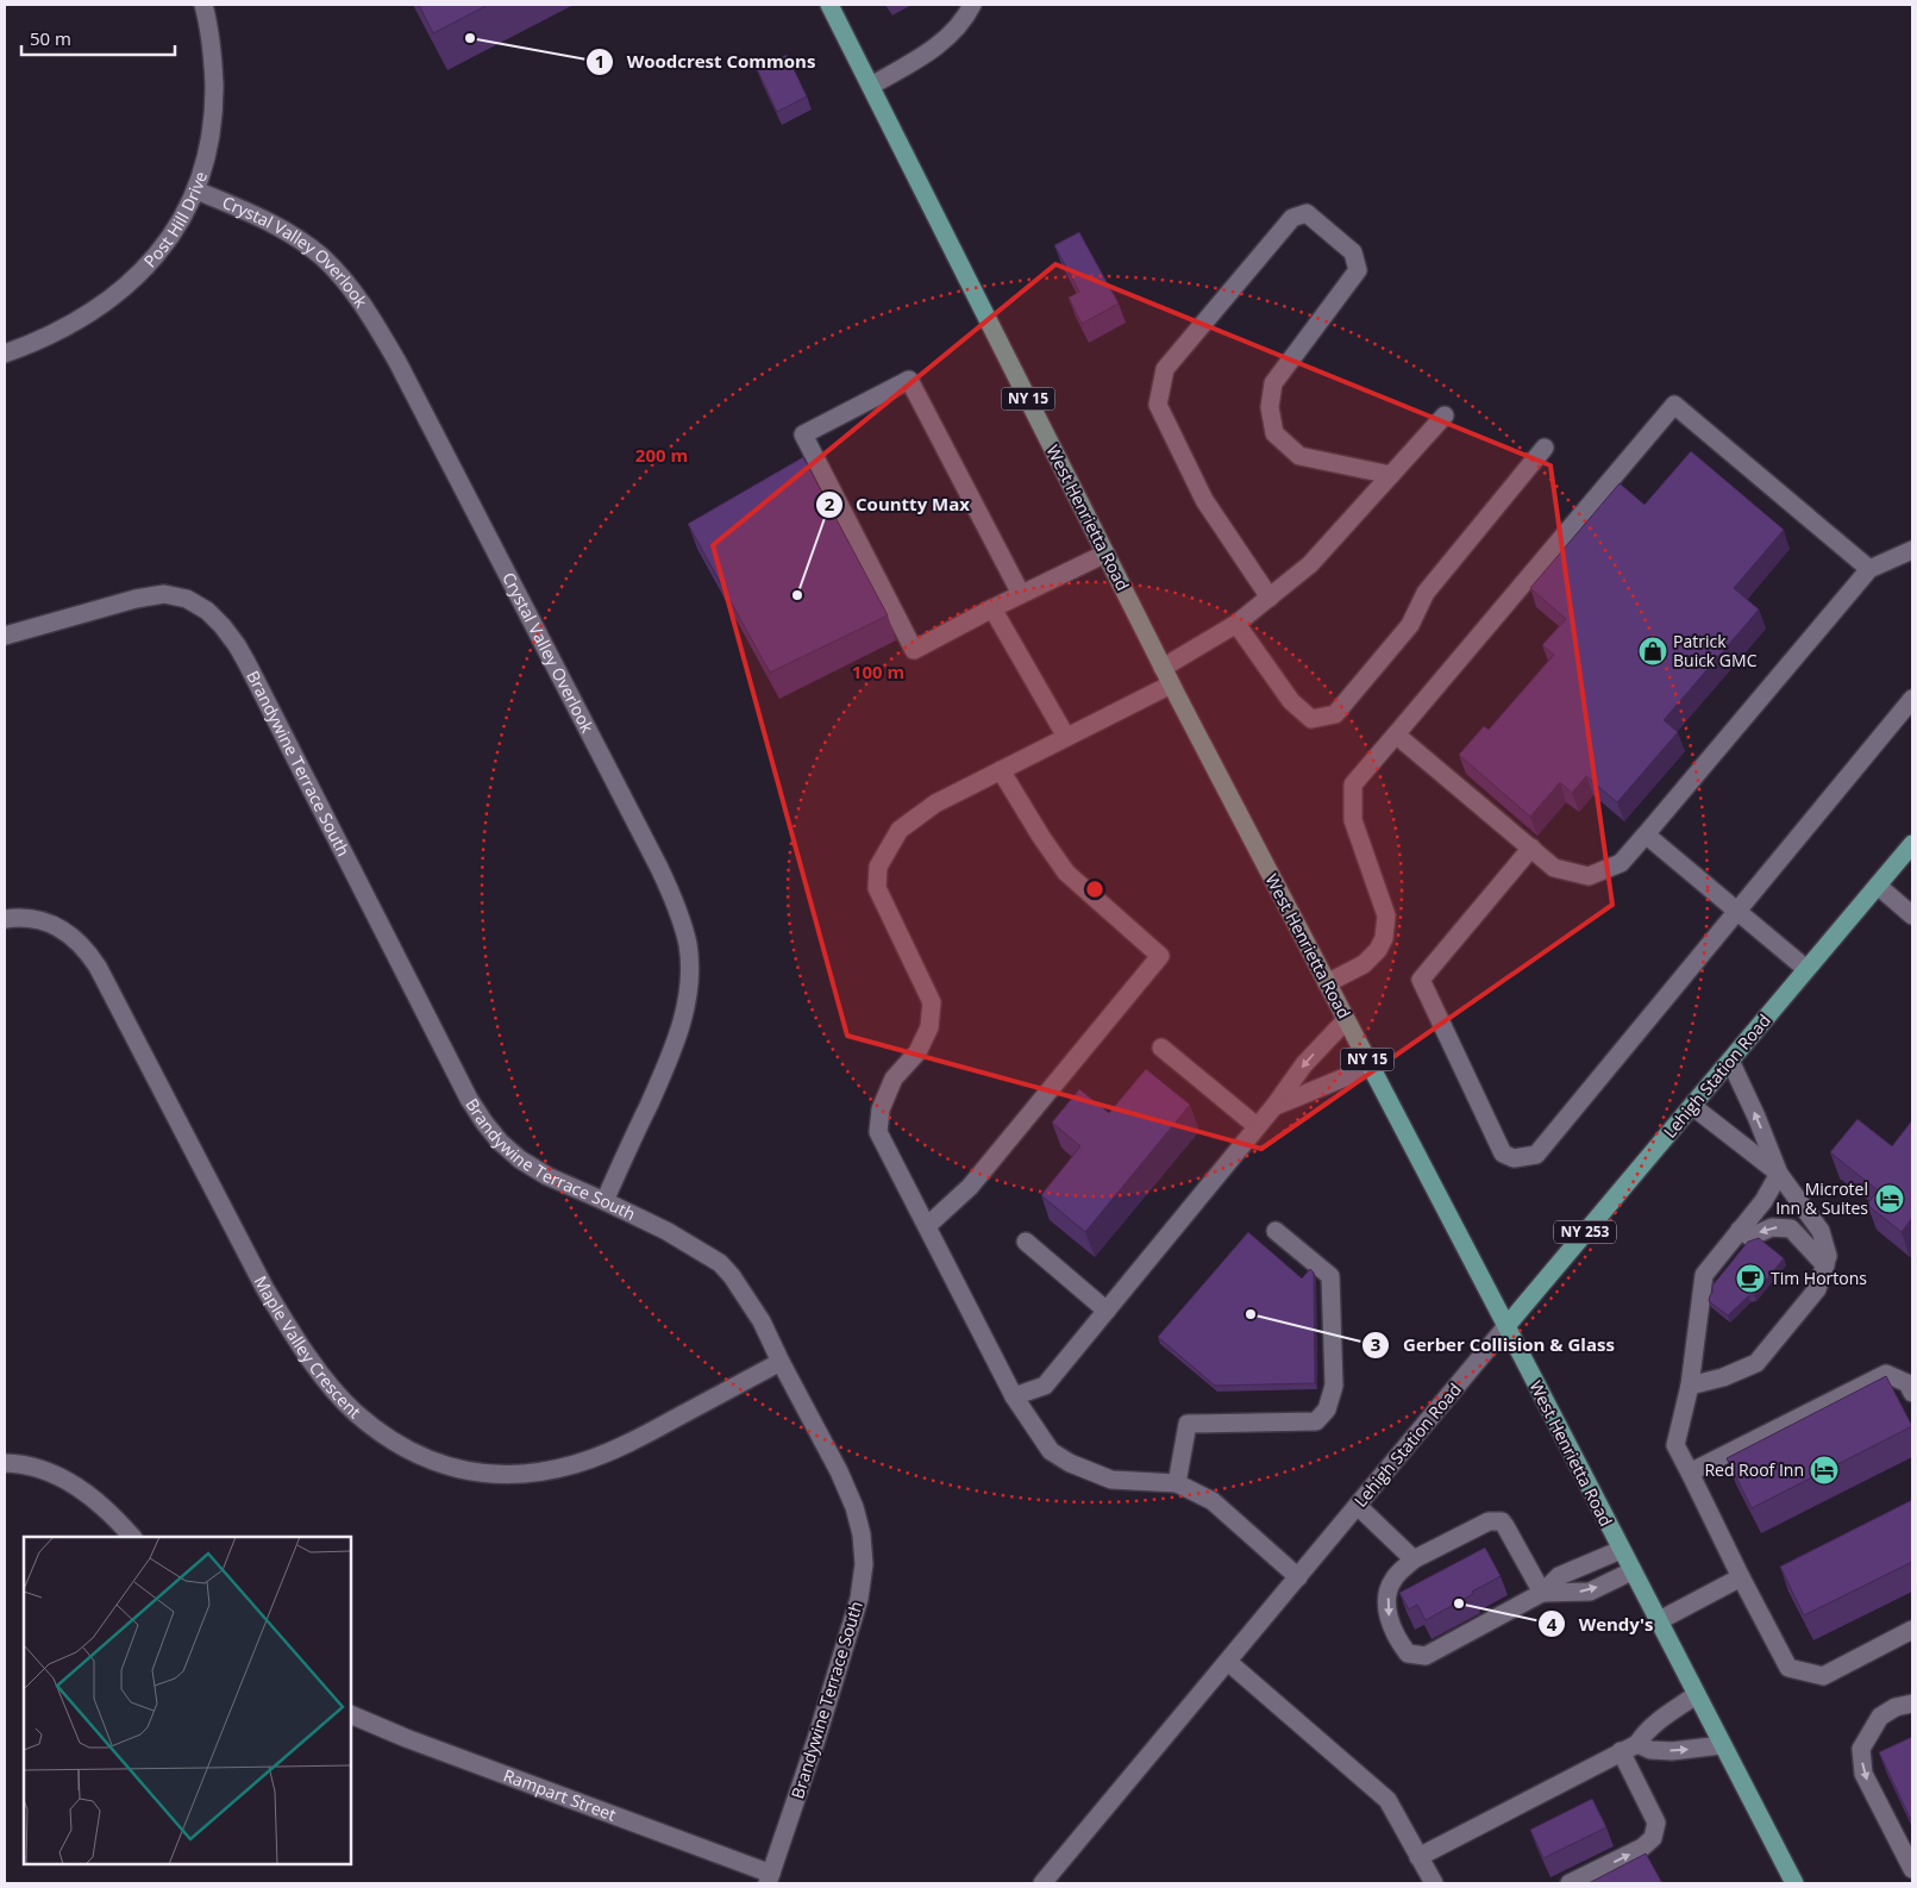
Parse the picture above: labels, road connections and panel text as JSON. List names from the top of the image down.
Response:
{
  "streets": {
    "main road": [
      "NY 15",
      "West Henrietta Road",
      "Lehigh Station Road",
      "NY 253"
    ],
    "street": [
      "Post Hill Drive",
      "Crystal Valley Overlook",
      "Brandywine Terrace South",
      "Maple Valley Crescent",
      "Rampart Street"
    ]
  },
  "crossings": [
    ["Post Hill Drive", "Crystal Valley Overlook"],
    ["Crystal Valley Overlook", "Brandywine Terrace South"],
    ["West Henrietta Road", "Lehigh Station Road"],
    ["Brandywine Terrace South", "Maple Valley Crescent"],
    ["Brandywine Terrace South", "Rampart Street"]
  ],
  "places": {
    "other": [
      "Woodcrest Commons",
      "Countty Max",
      "Gerber Collision & Glass",
      "Wendy's"
    ],
    "shop": ["Patrick Buick GMC"],
    "hotel": ["Microtel Inn & Suites", "Red Roof Inn"],
    "cafe": ["Tim Hortons"]
  },
  "scale_bar": "50 m",
  "rings": ["200 m", "100 m"]
}
